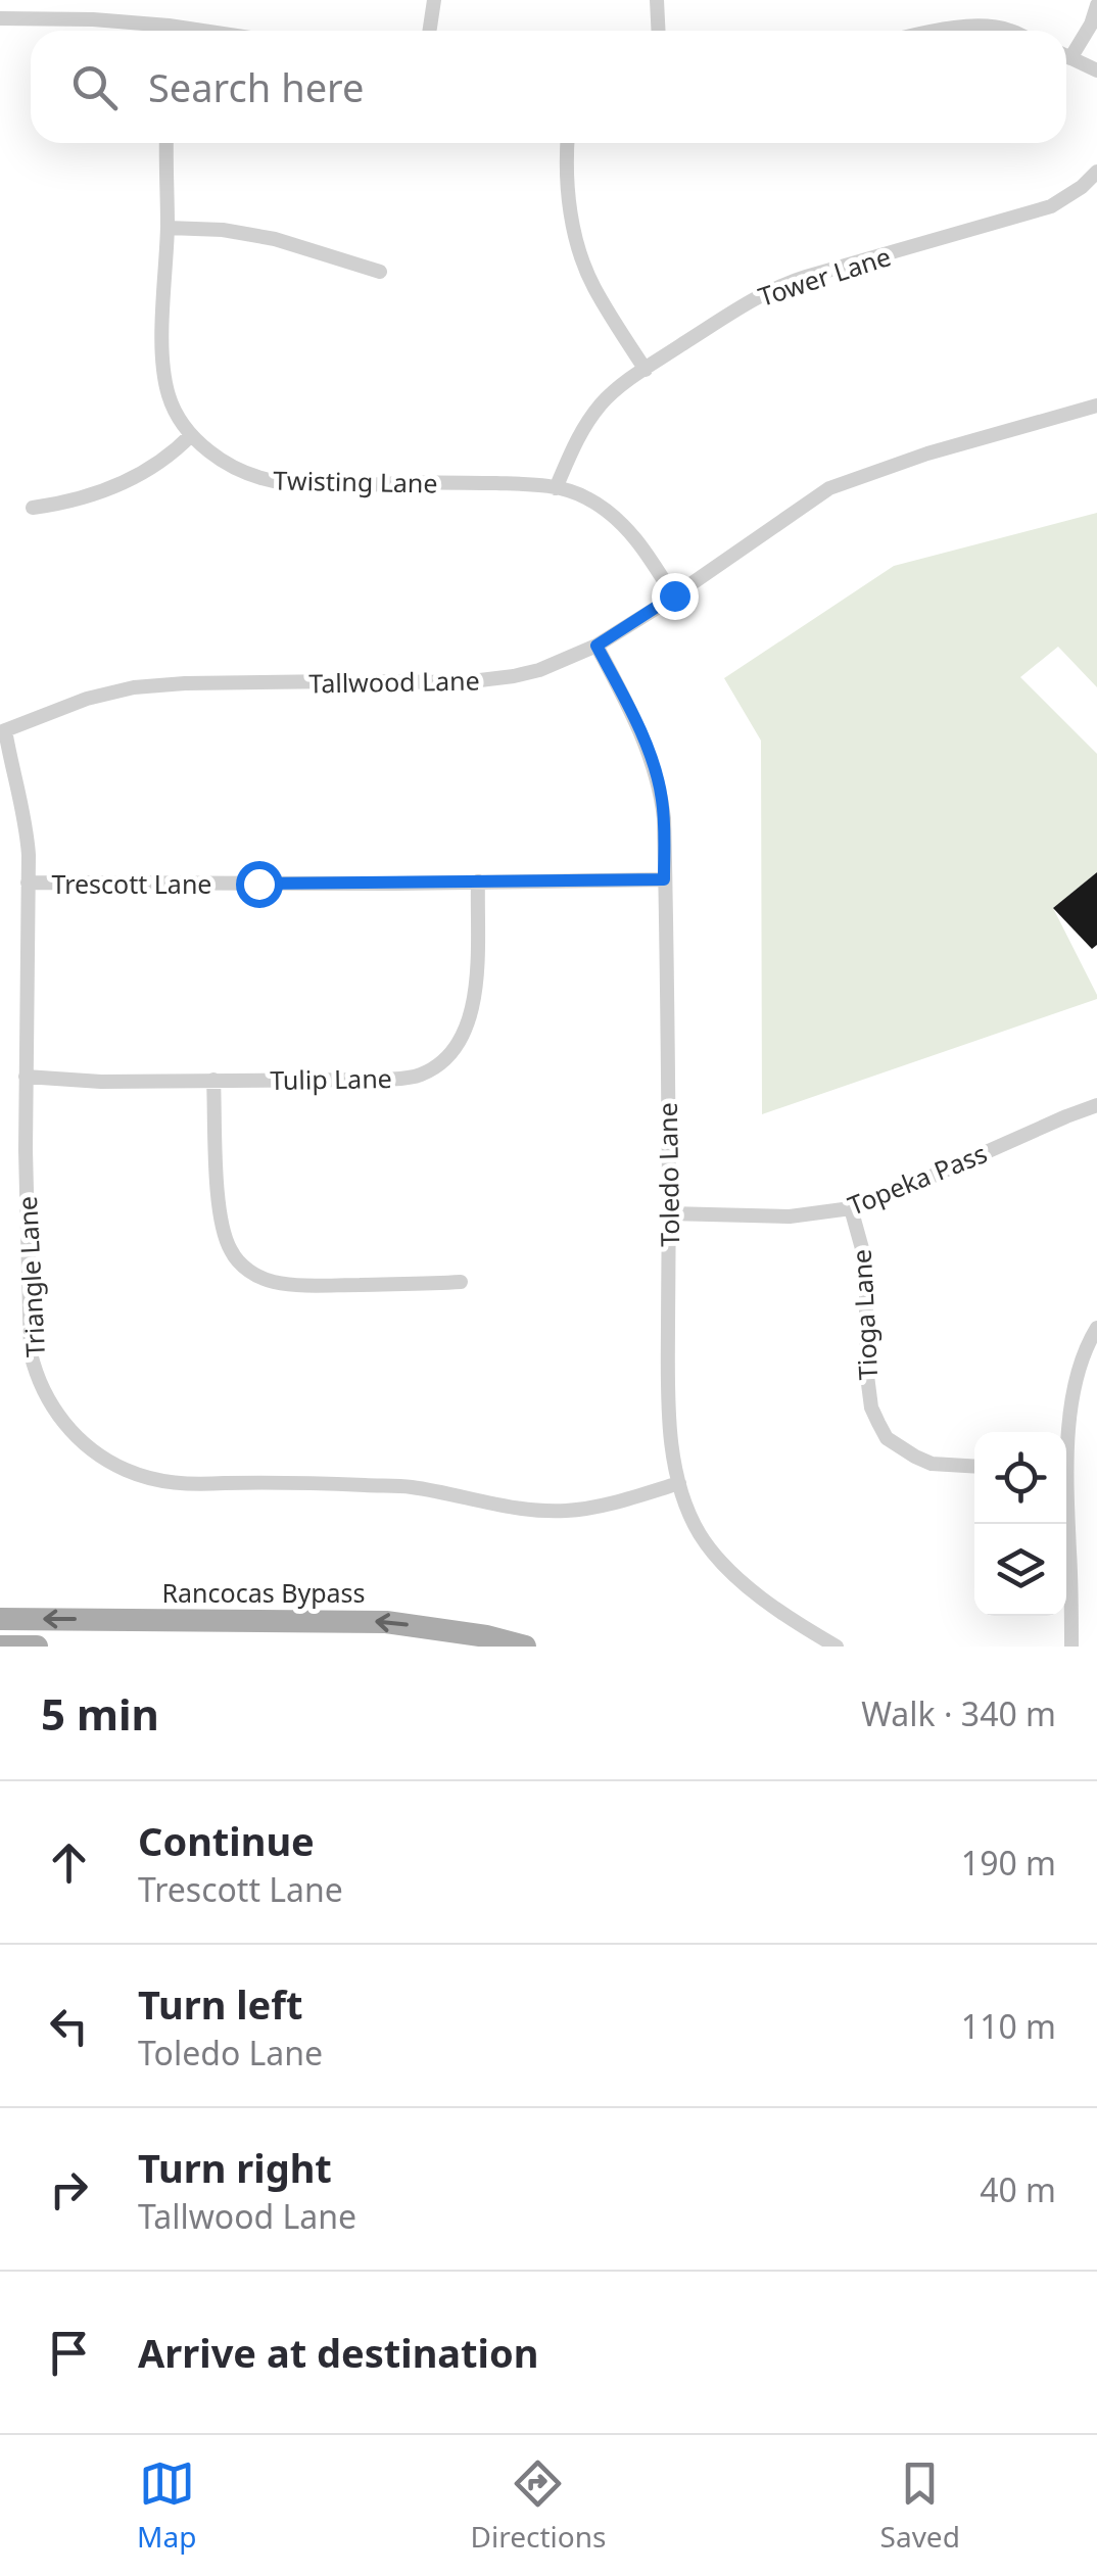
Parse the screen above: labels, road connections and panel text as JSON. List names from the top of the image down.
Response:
{
  "streets": {
    "main road": ["Rancocas Bypass"],
    "street": [
      "Tower Lane",
      "Twisting Lane",
      "Tallwood Lane",
      "Trescott Lane",
      "Tulip Lane",
      "Toledo Lane",
      "Topeka Pass",
      "Triangle Lane",
      "Tioga Lane"
    ]
  },
  "crossings": [
    ["Tower Lane", "Twisting Lane"],
    ["Twisting Lane", "Tallwood Lane"],
    ["Tallwood Lane", "Toledo Lane"],
    ["Tallwood Lane", "Triangle Lane"],
    ["Trescott Lane", "Tulip Lane"],
    ["Trescott Lane", "Toledo Lane"],
    ["Trescott Lane", "Triangle Lane"],
    ["Tulip Lane", "Triangle Lane"],
    ["Toledo Lane", "Topeka Pass"],
    ["Toledo Lane", "Triangle Lane"],
    ["Topeka Pass", "Tioga Lane"]
  ],
  "one_way": ["Rancocas Bypass"],
  "page": {
    "search": "Search here",
    "heading": ["5 min", "Walk · 340 m"],
    "list": [
      ["Continue", "Trescott Lane", "190 m"],
      ["Turn left", "Toledo Lane", "110 m"],
      ["Turn right", "Tallwood Lane", "40 m"],
      "Arrive at destination"
    ],
    "nav": ["Map", "Directions", "Saved"]
  }
}
